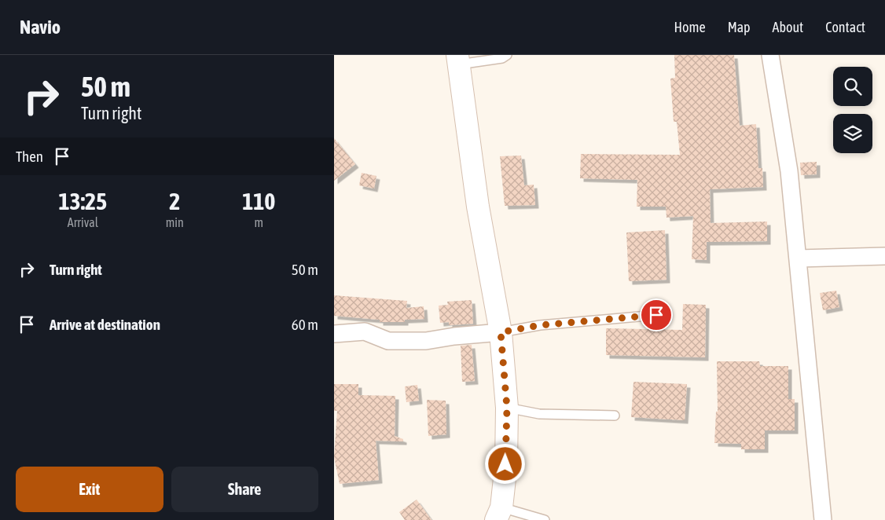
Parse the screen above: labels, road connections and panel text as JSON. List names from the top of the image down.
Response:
{
  "page": {
    "header": "Navio",
    "nav": [
      "Home",
      "Map",
      "About",
      "Contact"
    ],
    "turn": ["50 m", "Turn right"],
    "then": "Then",
    "eta": [
      "13:25",
      "Arrival",
      "2",
      "min",
      "110",
      "m"
    ],
    "list": [
      {
        "name": "Turn right",
        "value": "50 m"
      },
      {
        "name": "Arrive at destination",
        "value": "60 m"
      }
    ],
    "buttons": ["Exit", "Share"]
  }
}
